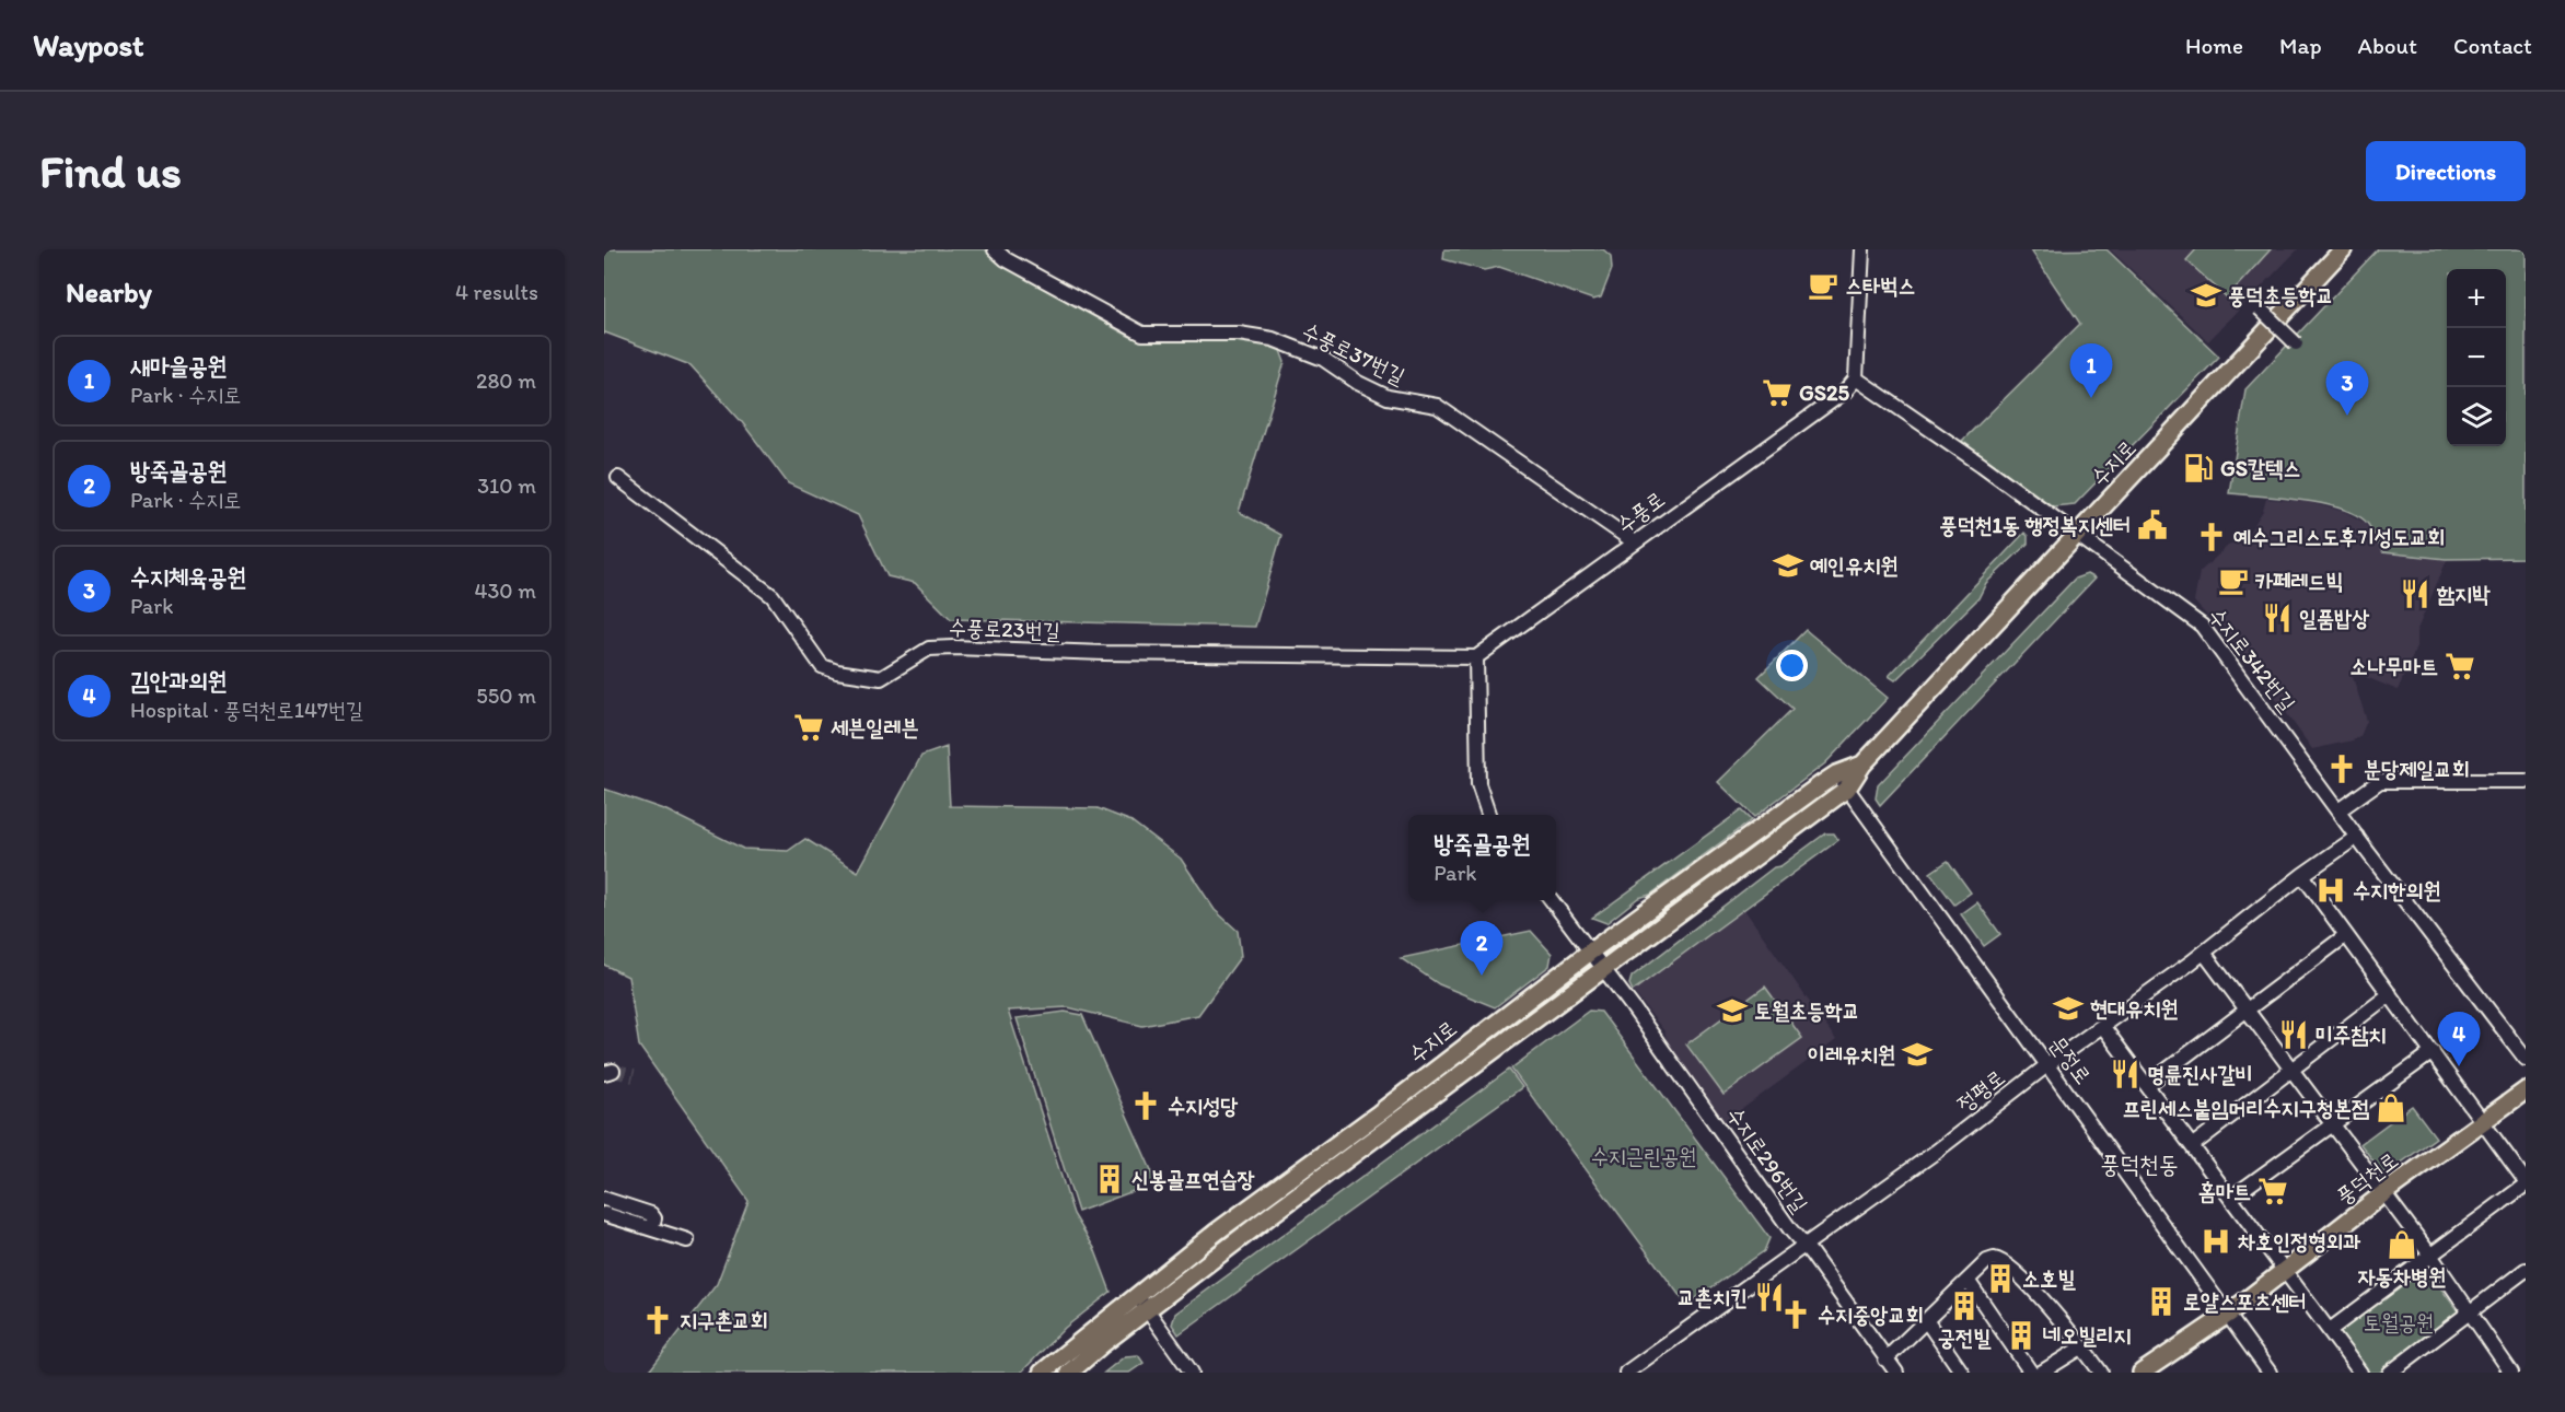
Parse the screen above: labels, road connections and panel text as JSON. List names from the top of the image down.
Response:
{
  "streets": {
    "main road": ["수지로", "풍덕천로"],
    "street": [
      "수풍로37번길",
      "수풍로",
      "수풍로23번길",
      "수지로342번길",
      "문정로",
      "정평로",
      "수지로296번길"
    ]
  },
  "crossings": [
    ["수풍로37번길", "수풍로"],
    ["수지로", "수지로342번길"],
    ["수지로", "문정로"],
    ["수지로", "수지로296번길"],
    ["수풍로", "수풍로23번길"],
    ["수풍로", "수지로342번길"],
    ["수지로342번길", "정평로"],
    ["문정로", "정평로"],
    ["문정로", "풍덕천로"],
    ["정평로", "수지로296번길"]
  ],
  "districts": ["풍덕천동"],
  "parks": ["수지근린공원", "토월공원"],
  "places": {
    "cafe": ["스타벅스", "카페레드빅"],
    "school or university": [
      "풍덕초등학교",
      "예인유치원",
      "현대유치원",
      "토월초등학교",
      "이레유치원"
    ],
    "supermarket": [
      "GS25",
      "소나무마트",
      "세븐일레븐",
      "홈마트"
    ],
    "fuel station": ["GS칼텍스"],
    "public building": ["풍덕천1동 행정복지센터"],
    "church": [
      "예수그리스도후기성도교회",
      "분당제일교회",
      "수지성당",
      "수지중앙교회",
      "지구촌교회"
    ],
    "restaurant": [
      "함지박",
      "일품밥상",
      "미주참치",
      "명륜진사갈비",
      "교촌치킨"
    ],
    "hospital": ["수지한의원", "차호인정형외과"],
    "shop": ["프린세스붙임머리수지구청본점", "자동차병원"],
    "building": [
      "신봉골프연습장",
      "소호빌",
      "로얄스포츠센터",
      "궁전빌",
      "네오빌리지"
    ]
  },
  "page": {
    "header": "Waypost",
    "nav": [
      "Home",
      "Map",
      "About",
      "Contact"
    ],
    "buttons": "Directions",
    "title": "Find us",
    "heading": ["Nearby", "4 results"],
    "map_buttons": ["+", "−"],
    "list": [
      {
        "mark": "1",
        "name": "새마을공원",
        "note": "Park · 수지로",
        "value": "280 m"
      },
      {
        "mark": "2",
        "name": "방죽골공원",
        "note": "Park · 수지로",
        "value": "310 m"
      },
      {
        "mark": "3",
        "name": "수지체육공원",
        "note": "Park",
        "value": "430 m"
      },
      {
        "mark": "4",
        "name": "김안과의원",
        "note": "Hospital · 풍덕천로147번길",
        "value": "550 m"
      }
    ],
    "pins": [
      "1",
      "3",
      "2",
      "4"
    ],
    "popup": ["방죽골공원", "Park"]
  }
}
